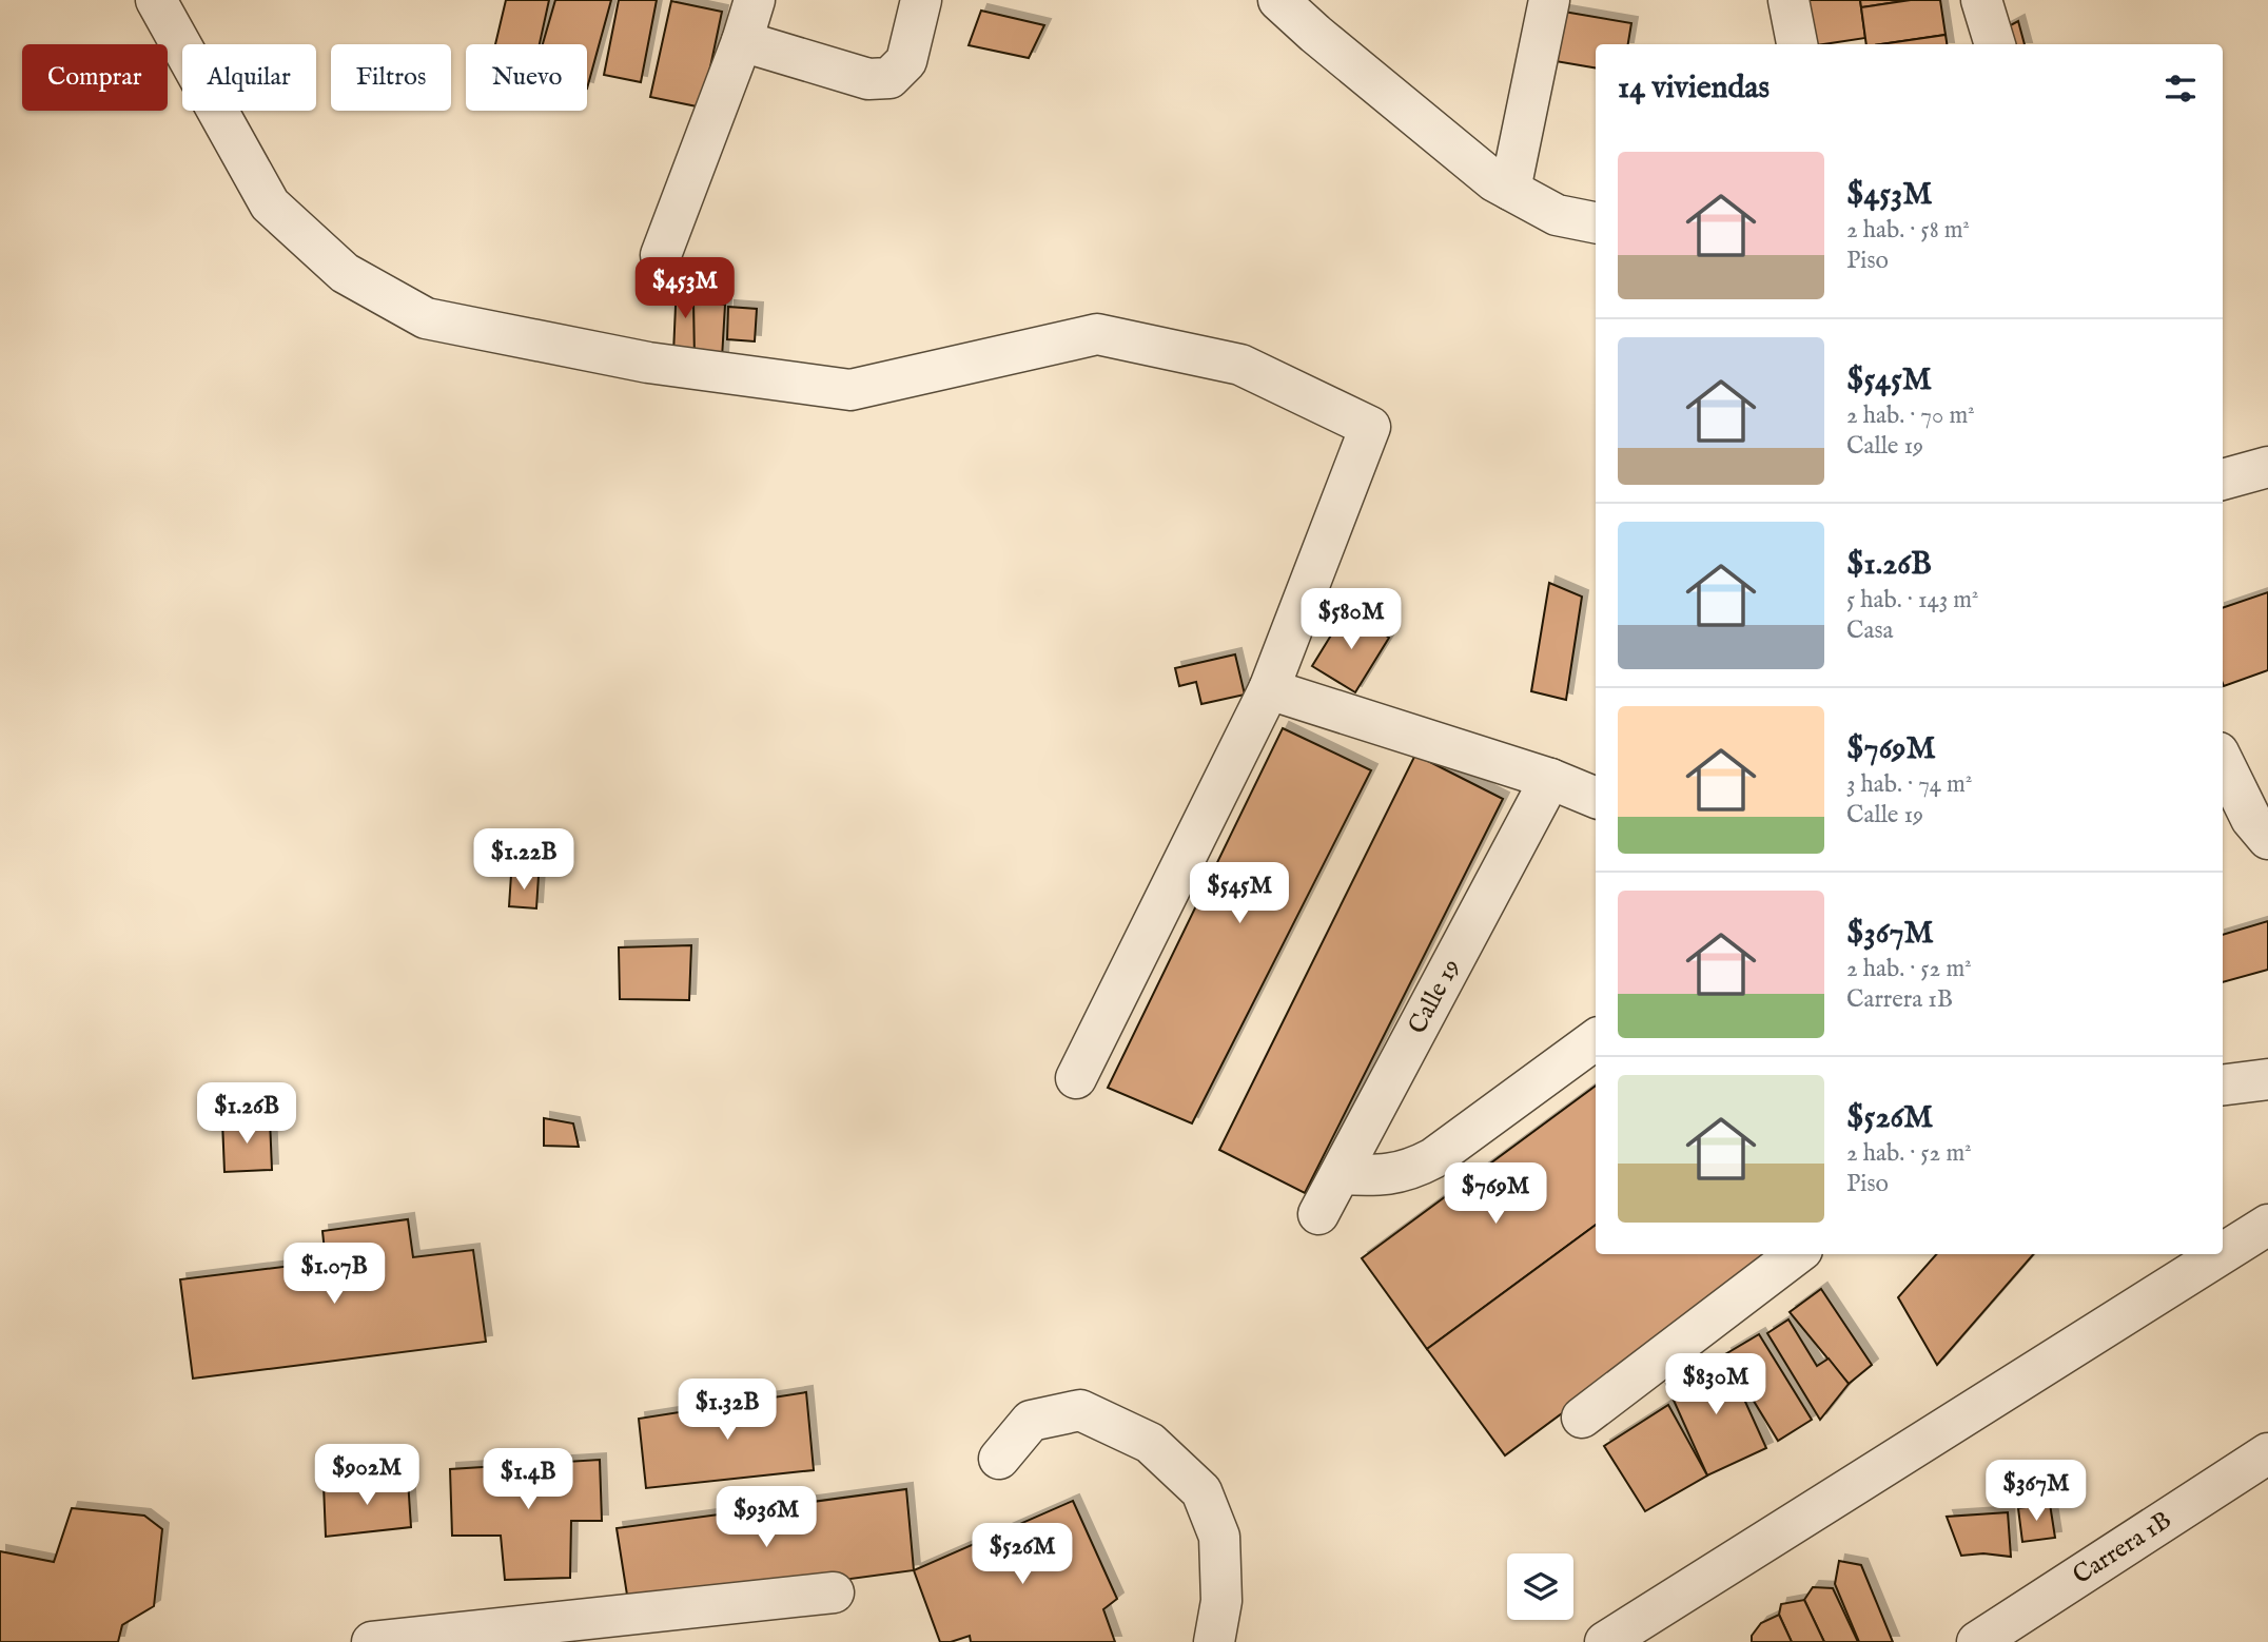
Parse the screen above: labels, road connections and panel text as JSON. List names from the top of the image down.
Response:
{
  "streets": {
    "street": ["Calle 19", "Carrera 1B"]
  },
  "page": {
    "chip": [
      "Comprar",
      "Alquilar",
      "Filtros",
      "Nuevo"
    ],
    "heading": "14 viviendas",
    "list": [
      {
        "name": "$453M",
        "note": "2 hab. · 58 m² · Piso"
      },
      {
        "name": "$545M",
        "note": "2 hab. · 70 m² · Calle 19"
      },
      {
        "name": "$1.26B",
        "note": "5 hab. · 143 m² · Casa"
      },
      {
        "name": "$769M",
        "note": "3 hab. · 74 m² · Calle 19"
      },
      {
        "name": "$367M",
        "note": "2 hab. · 52 m² · Carrera 1B"
      },
      {
        "name": "$526M",
        "note": "2 hab. · 52 m² · Piso"
      }
    ],
    "price": [
      "$453M",
      "$580M",
      "$1.22B",
      "$545M",
      "$1.26B",
      "$769M",
      "$1.07B",
      "$830M",
      "$1.32B",
      "$902M",
      "$1.4B",
      "$367M",
      "$936M",
      "$526M"
    ]
  }
}
